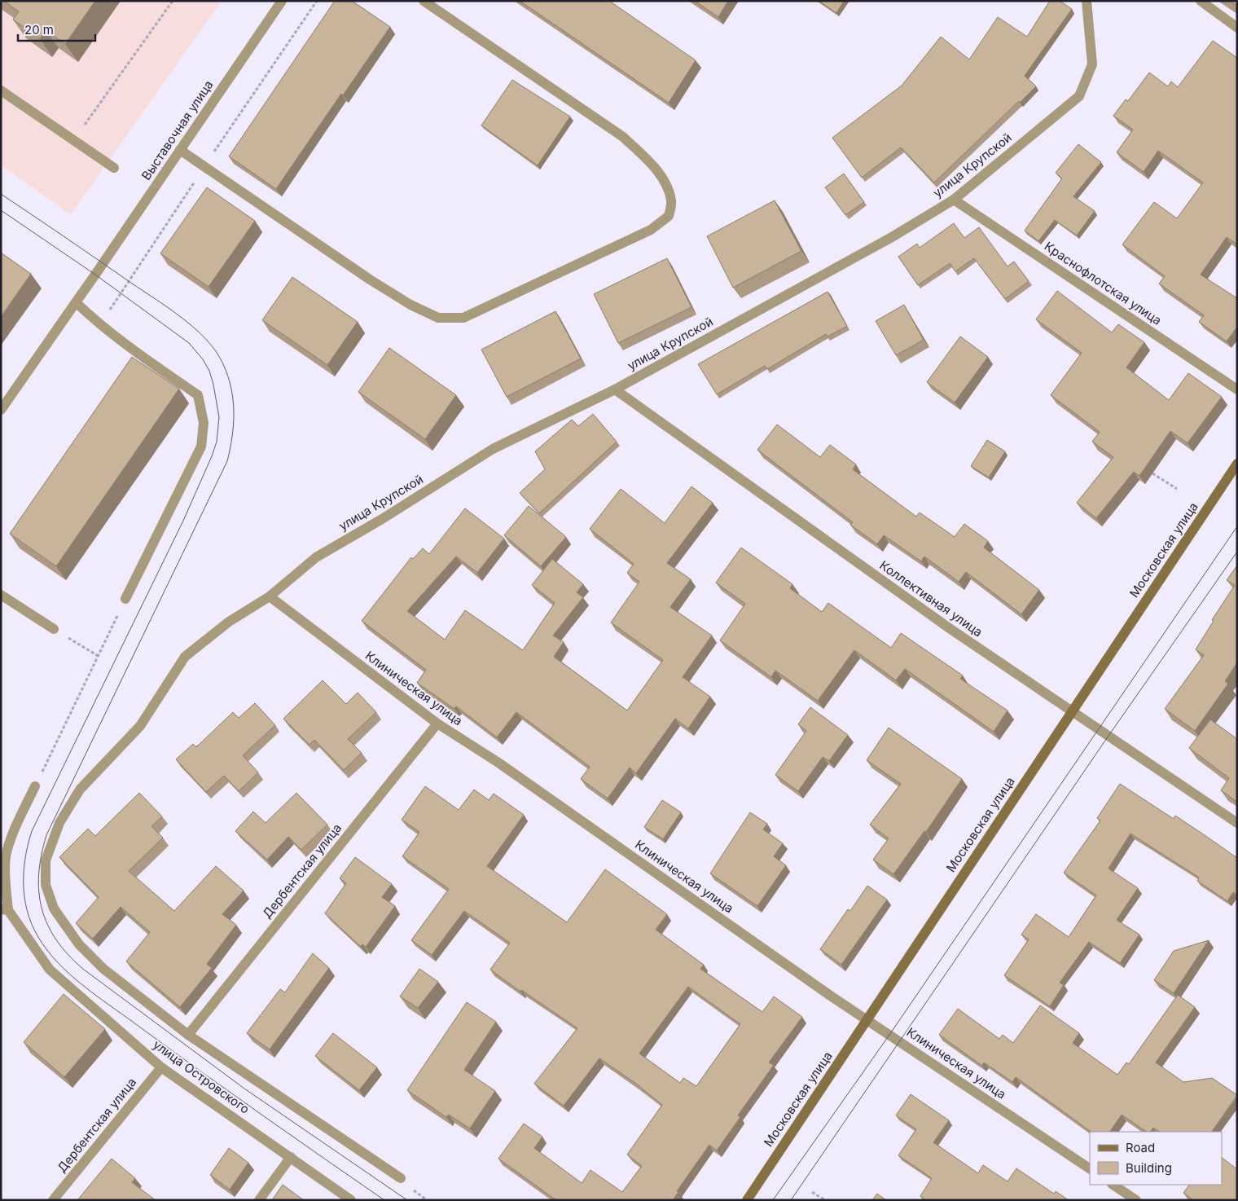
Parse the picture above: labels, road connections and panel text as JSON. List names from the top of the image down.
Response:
{
  "streets": {
    "street": [
      "Выставочная улица",
      "улица Крупской",
      "Краснофлотская улица",
      "Московская улица",
      "Коллективная улица",
      "Клиническая улица",
      "Дербентская улица",
      "улица Островского"
    ]
  },
  "crossings": [
    ["улица Крупской", "Краснофлотская улица"],
    ["улица Крупской", "Коллективная улица"],
    ["улица Крупской", "Клиническая улица"],
    ["улица Крупской", "Дербентская улица"],
    ["Московская улица", "Коллективная улица"],
    ["Московская улица", "Клиническая улица"],
    ["Клиническая улица", "Дербентская улица"],
    ["Дербентская улица", "улица Островского"]
  ],
  "legend": ["Road", "Building"],
  "scale_bar": "20 m"
}
